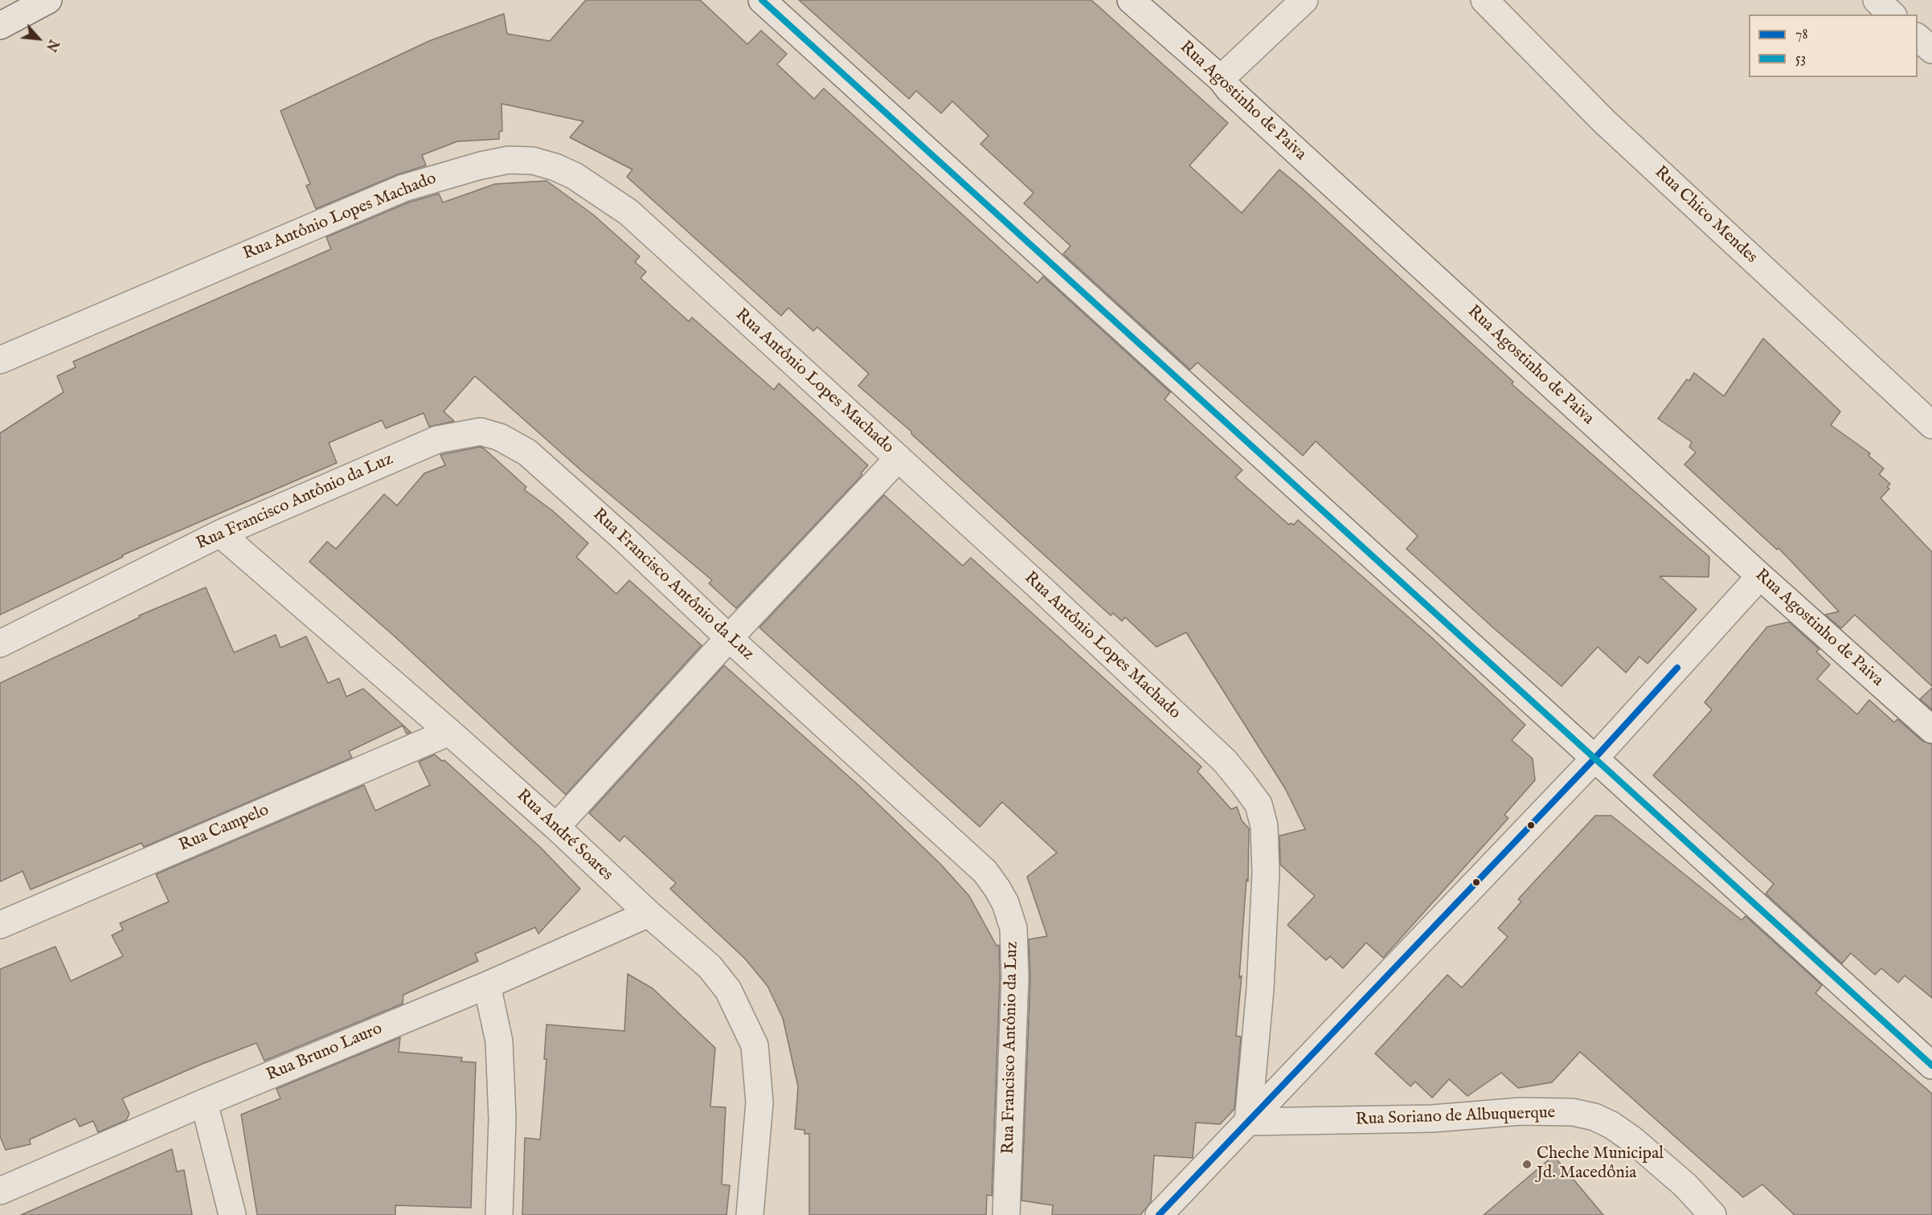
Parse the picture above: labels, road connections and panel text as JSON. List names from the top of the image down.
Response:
{
  "streets": {
    "street": [
      "Rua Agostinho de Paiva",
      "Rua Chico Mendes",
      "Rua Antônio Lopes Machado",
      "Rua Francisco Antônio da Luz",
      "Rua Campelo",
      "Rua André Soares",
      "Rua Bruno Lauro",
      "Rua Soriano de Albuquerque"
    ]
  },
  "crossings": [
    ["Rua Antônio Lopes Machado", "Rua Soriano de Albuquerque"],
    ["Rua Francisco Antônio da Luz", "Rua André Soares"],
    ["Rua Campelo", "Rua André Soares"],
    ["Rua André Soares", "Rua Bruno Lauro"]
  ],
  "places": ["Cheche Municipal Jd. Macedônia"],
  "lines": ["transit line 53", "transit line 78"],
  "legend": ["78", "53"],
  "north": "bottom right"
}
